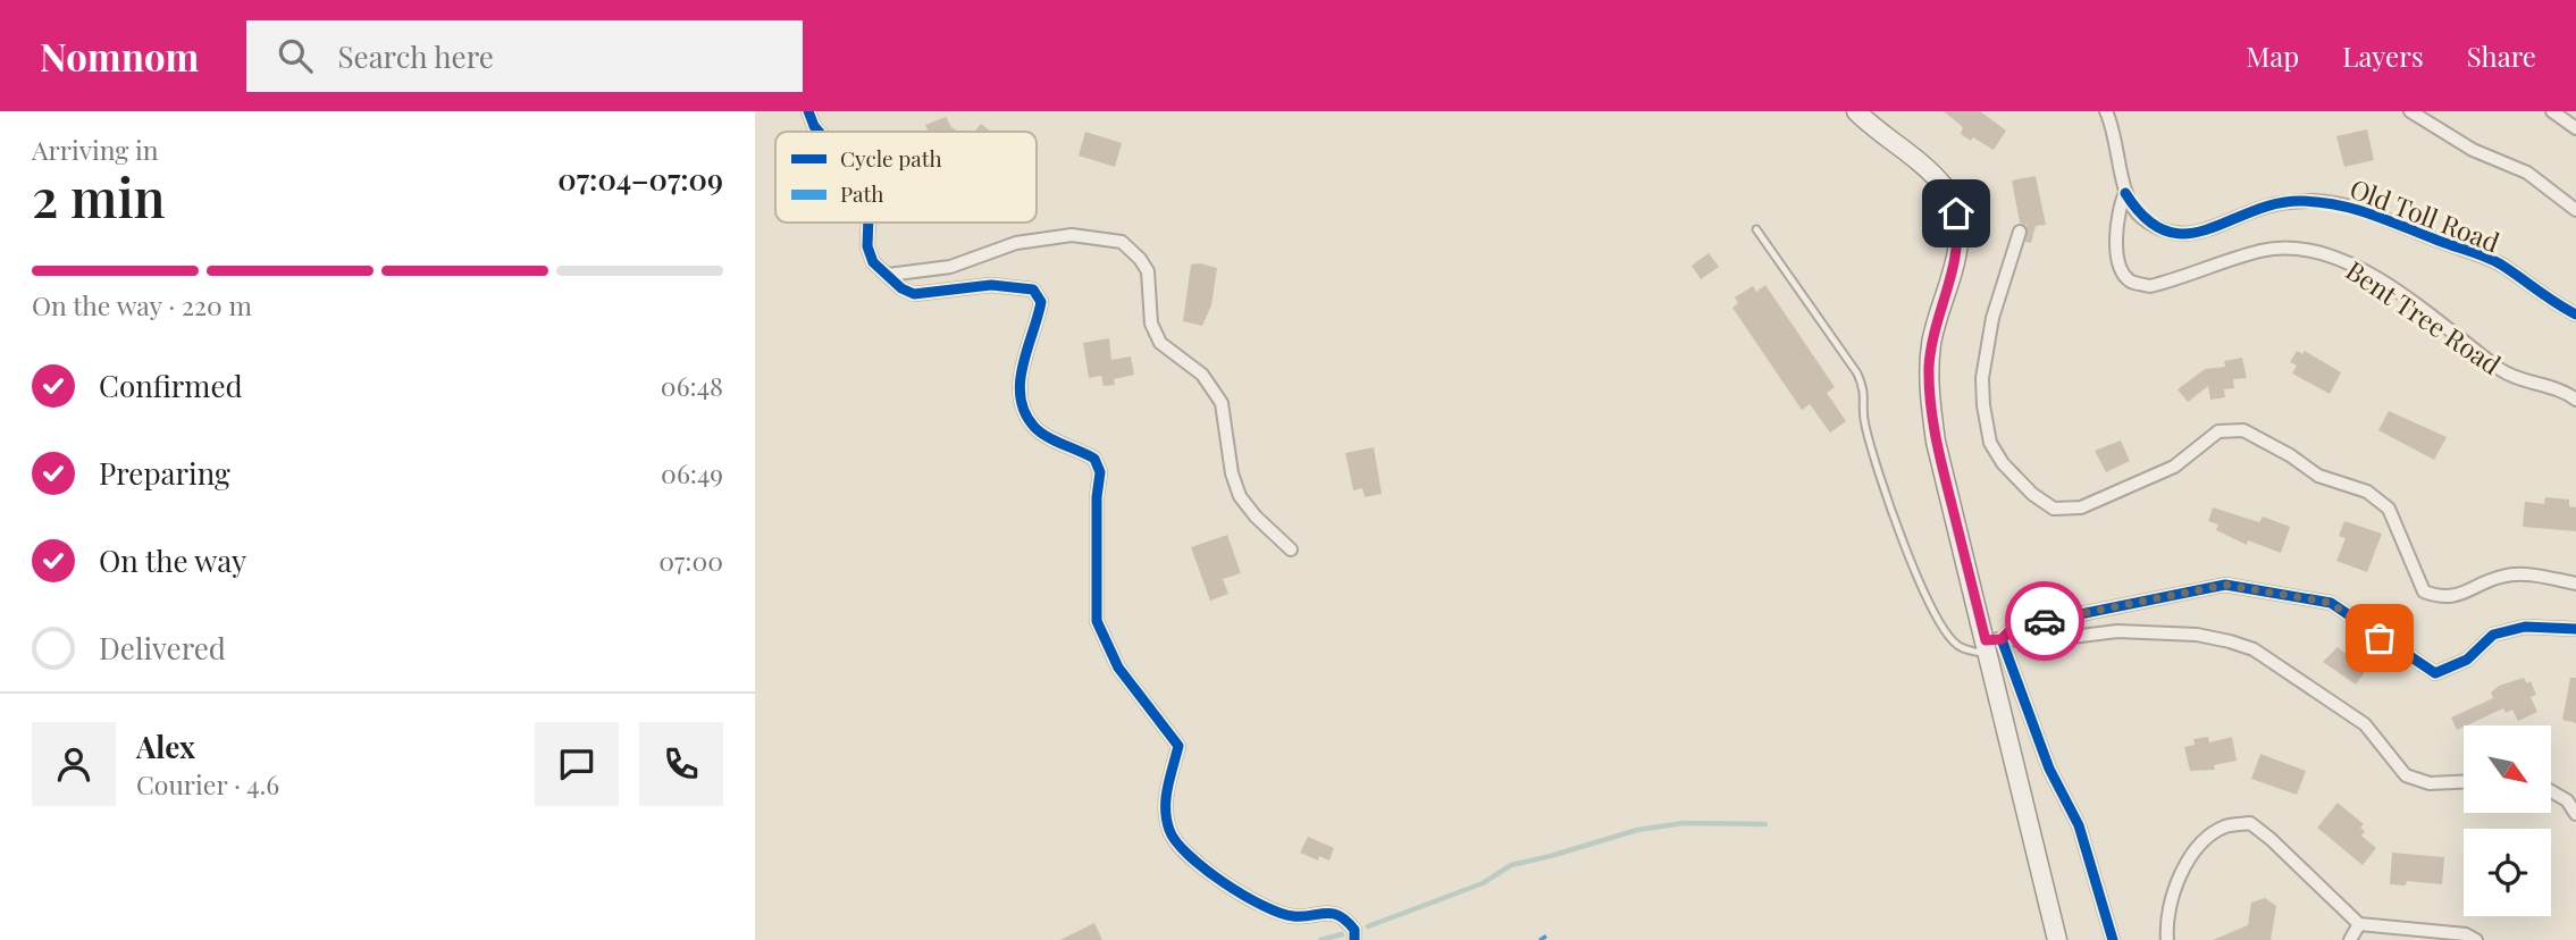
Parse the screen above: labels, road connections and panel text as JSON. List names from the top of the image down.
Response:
{
  "streets": {
    "street": ["Old Toll Road", "Bent Tree Road"]
  },
  "crossings": [
    ["Old Toll Road", "Bent Tree Road"]
  ],
  "legend": ["Cycle path", "Path"],
  "north": "bottom right",
  "page": {
    "header": "Nomnom",
    "search": "Search here",
    "nav": ["Map", "Layers", "Share"],
    "heading": ["2 min", "Arriving in", "07:04–07:09"],
    "panel": ["Alex", "Courier · 4.6"],
    "bar": "On the way · 220 m",
    "list": [
      ["Confirmed", "06:48"],
      ["Preparing", "06:49"],
      ["On the way", "07:00"],
      "Delivered"
    ]
  }
}
